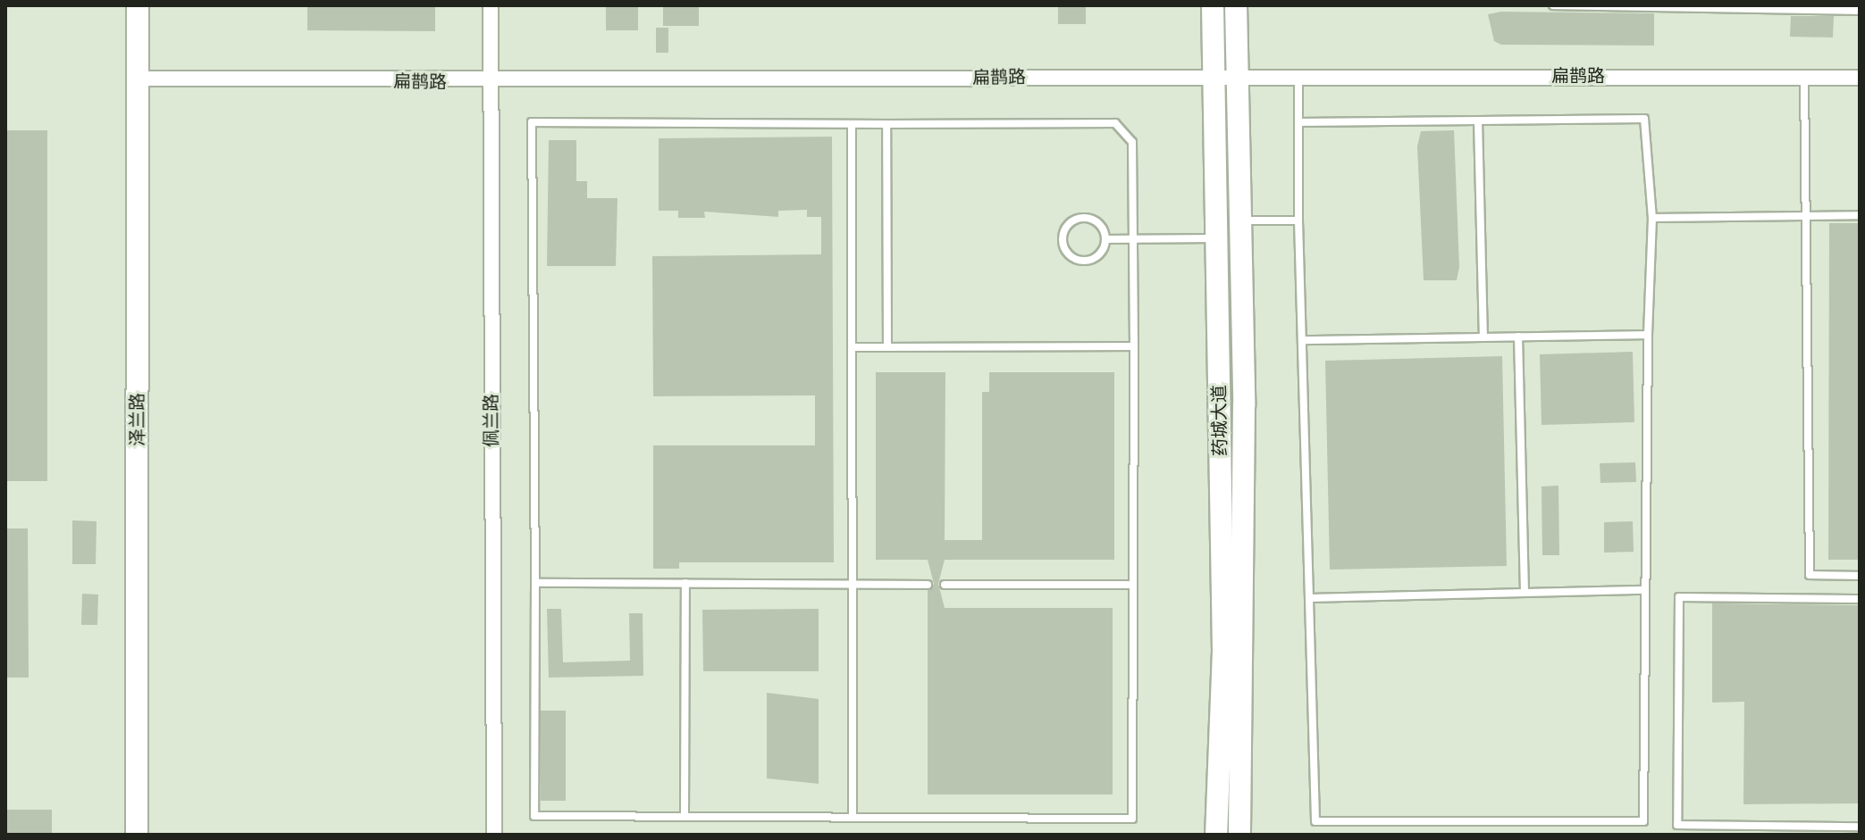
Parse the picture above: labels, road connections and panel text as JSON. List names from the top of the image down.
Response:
{
  "streets": {
    "main road": ["泽兰路", "药城大道"],
    "street": ["扁鹊路", "佩兰路"]
  },
  "crossings": [
    ["扁鹊路", "泽兰路"],
    ["扁鹊路", "佩兰路"],
    ["扁鹊路", "药城大道"]
  ]
}
